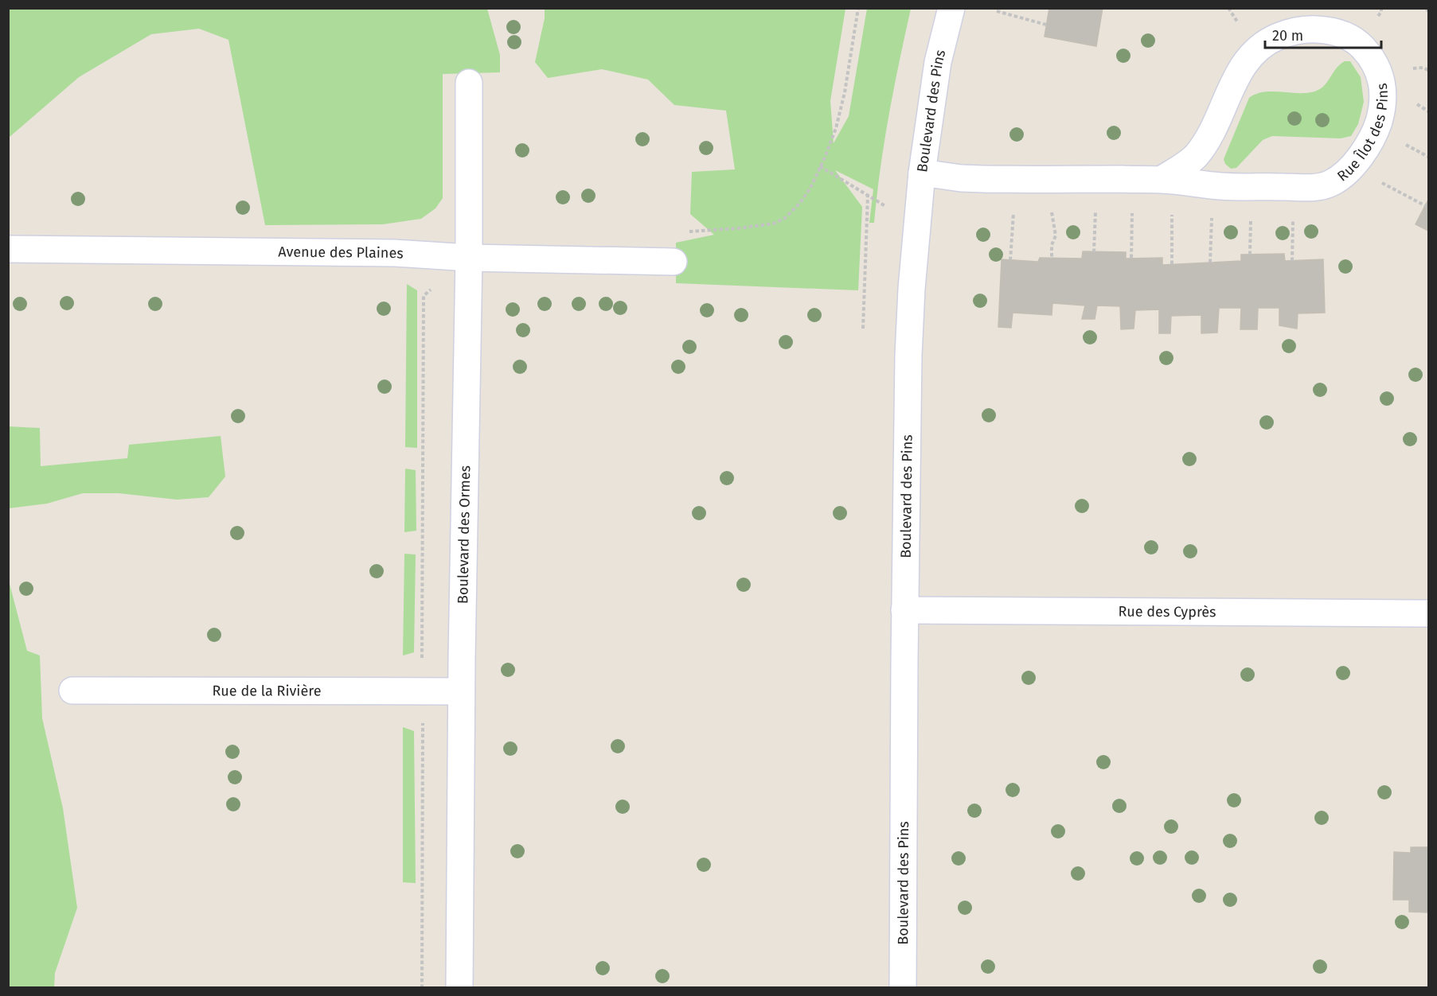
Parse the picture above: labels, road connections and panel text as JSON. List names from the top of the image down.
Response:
{
  "streets": {
    "street": [
      "Boulevard des Pins",
      "Rue Îlot des Pins",
      "Avenue des Plaines",
      "Boulevard des Ormes",
      "Rue des Cyprès",
      "Rue de la Rivière"
    ]
  },
  "crossings": [
    ["Boulevard des Pins", "Rue Îlot des Pins"],
    ["Boulevard des Pins", "Rue des Cyprès"],
    ["Avenue des Plaines", "Boulevard des Ormes"],
    ["Boulevard des Ormes", "Rue de la Rivière"]
  ],
  "scale_bar": "20 m"
}
